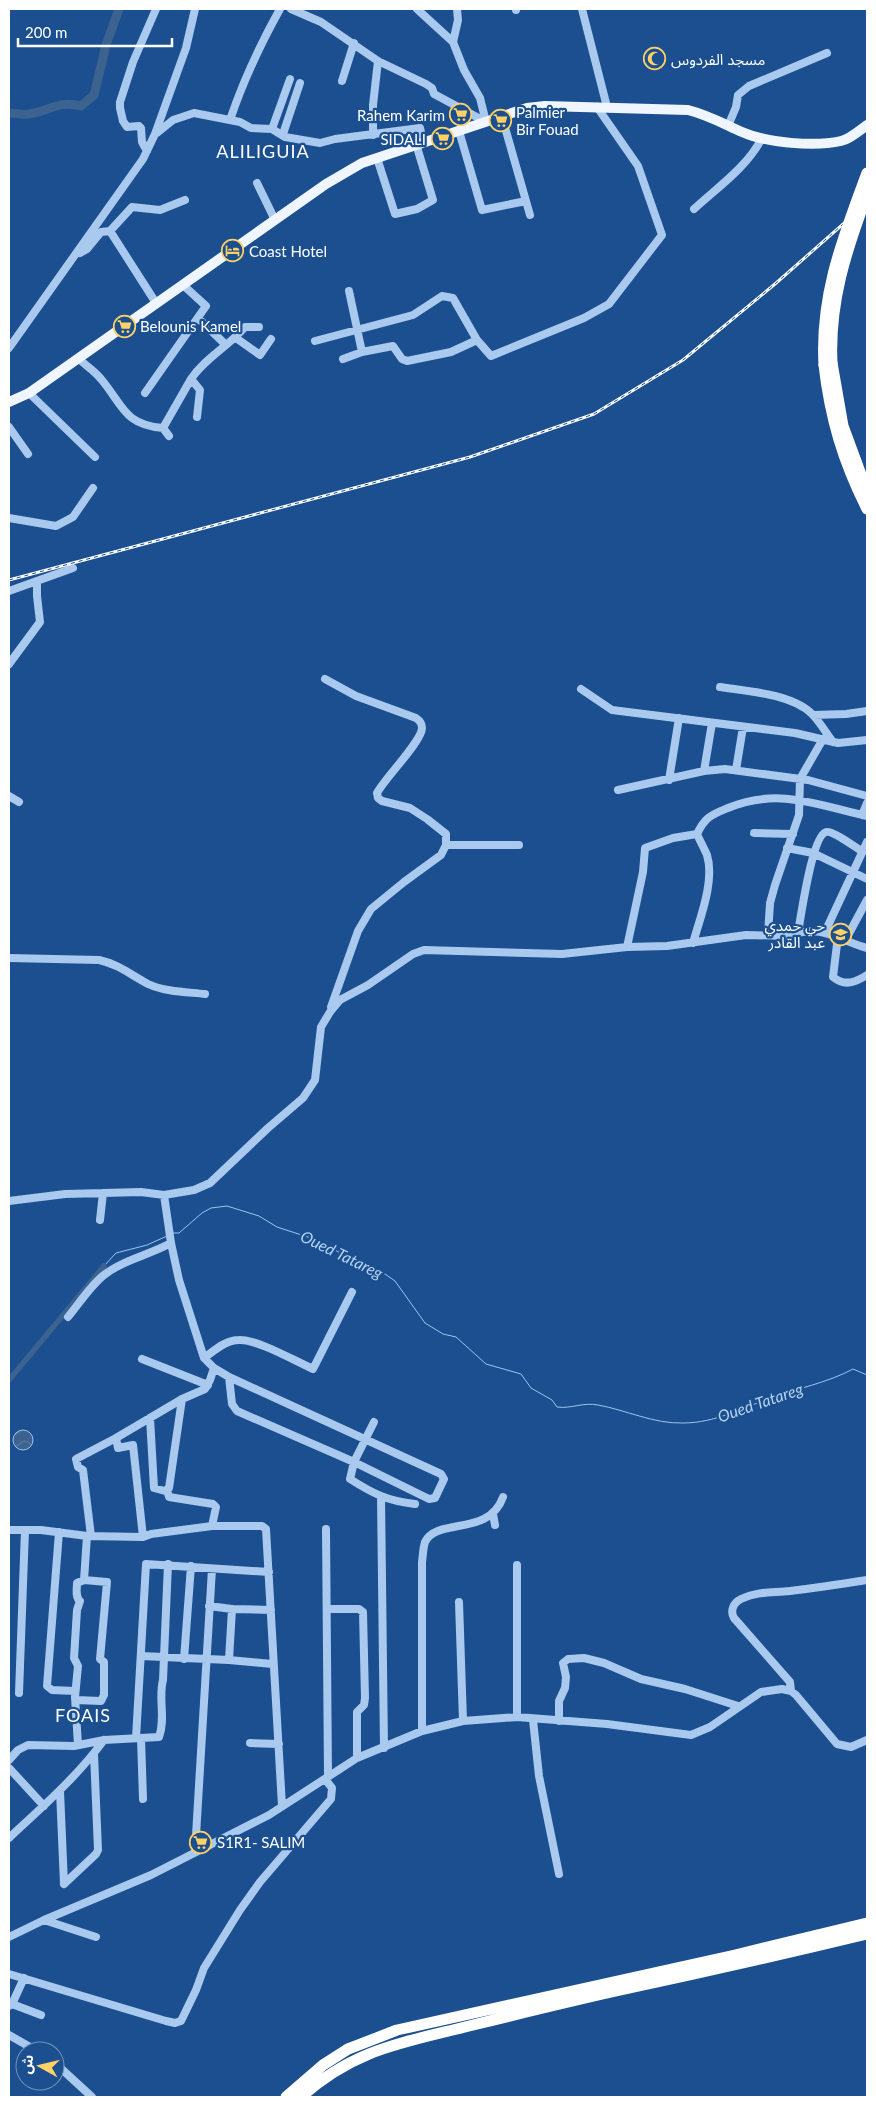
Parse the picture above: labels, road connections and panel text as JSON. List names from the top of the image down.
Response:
{
  "districts": ["ALILIGUIA", "FOAIS"],
  "water": ["Oued Tatareg"],
  "places": {
    "mosque": ["مسجد الفردوس"],
    "supermarket": [
      "Rahem Karim",
      "Palmier Bir Fouad",
      "SIDALI",
      "Belounis Kamel",
      "S1R1- SALIM"
    ],
    "hotel": ["Coast Hotel"],
    "school or university": ["حي حمدي عبد القادر"]
  },
  "scale_bar": "200 m",
  "north": "left"
}
